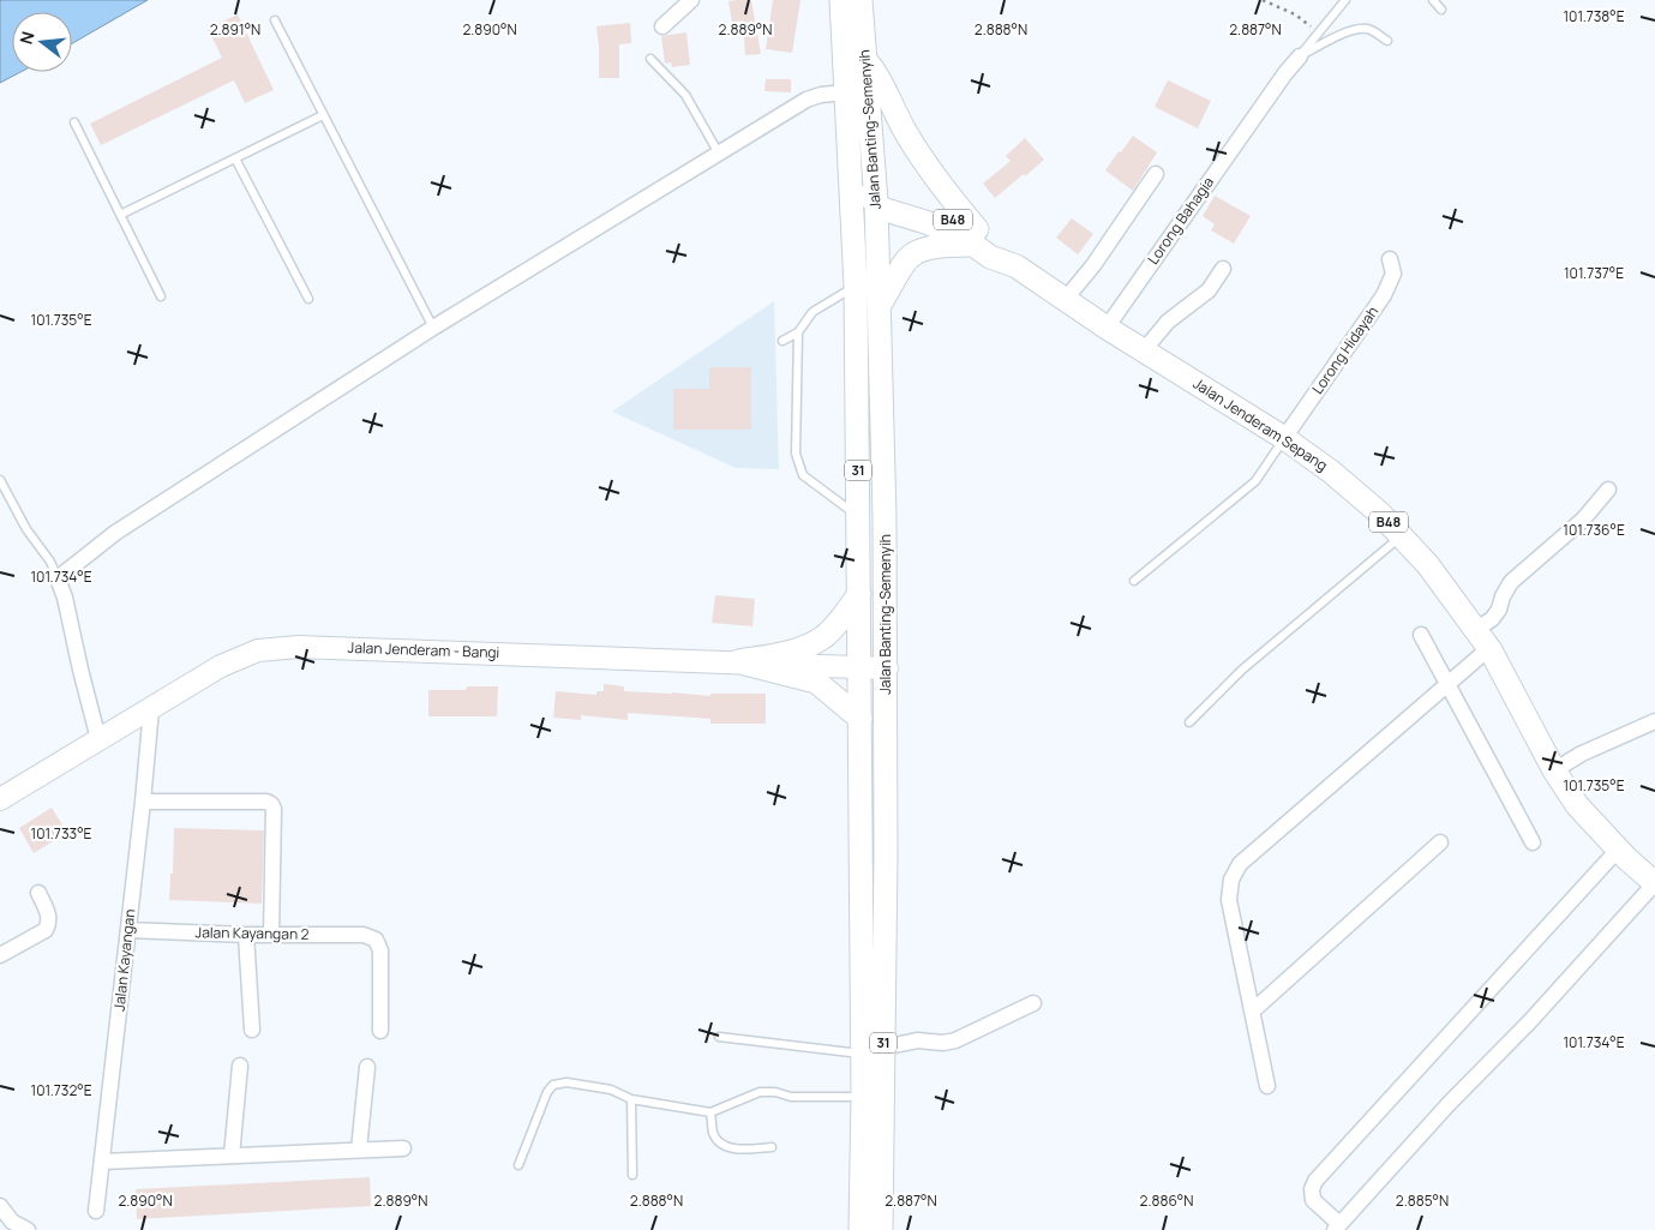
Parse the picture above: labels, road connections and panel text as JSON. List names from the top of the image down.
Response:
{
  "streets": {
    "main road": [
      "Jalan Banting-Semenyih",
      "B48",
      "Jalan Jenderam Sepang",
      "31",
      "Jalan Jenderam - Bangi"
    ],
    "street": [
      "Lorong Bahagia",
      "Lorong Hidayah",
      "Jalan Kayangan 2",
      "Jalan Kayangan"
    ]
  },
  "crossings": [
    ["Jalan Banting-Semenyih", "B48"],
    ["Jalan Banting-Semenyih", "Jalan Jenderam - Bangi"],
    ["B48", "Jalan Jenderam Sepang"],
    ["Lorong Bahagia", "Jalan Jenderam Sepang"],
    ["Lorong Hidayah", "Jalan Jenderam Sepang"],
    ["Jalan Jenderam - Bangi", "Jalan Kayangan"],
    ["Jalan Kayangan 2", "Jalan Kayangan"]
  ],
  "north": "left",
  "coordinates": [
    "101.738°E",
    "2.891°N",
    "2.890°N",
    "2.889°N",
    "2.888°N",
    "2.887°N",
    "101.737°E",
    "101.735°E",
    "101.736°E",
    "101.734°E",
    "101.733°E",
    "101.732°E",
    "2.886°N",
    "2.885°N"
  ]
}
